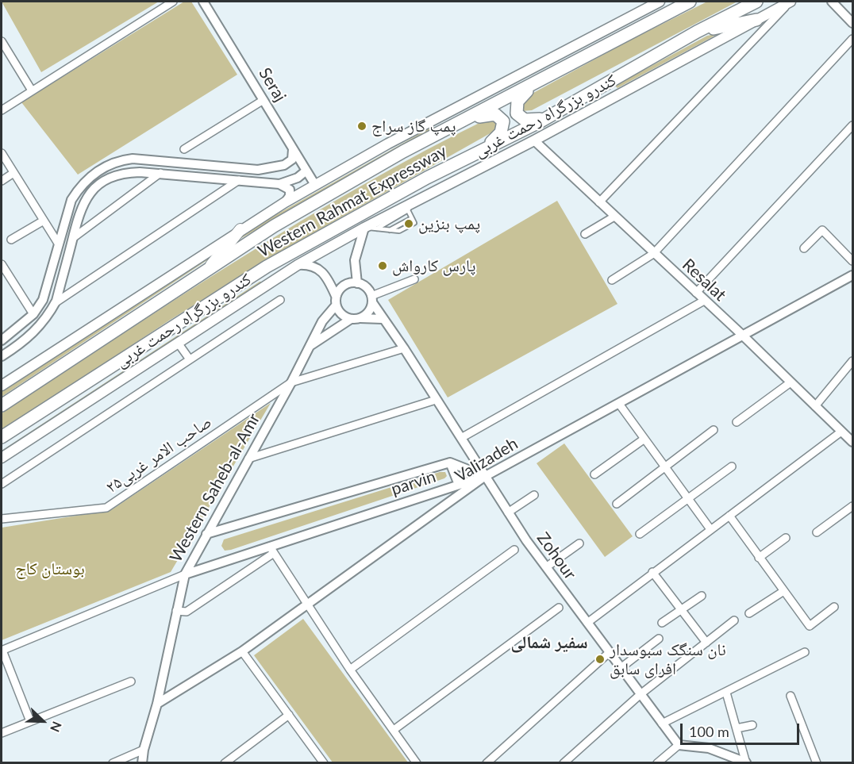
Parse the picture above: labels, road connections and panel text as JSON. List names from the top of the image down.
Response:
{
  "streets": {
    "highway": ["Western Rahmat Expressway"],
    "main road": ["کندرو بزرگراه رحمت غربی"],
    "street": [
      "Seraj",
      "Resalat",
      "صاحب الامر غربی۲۵",
      "Valizadeh",
      "parvin",
      "Western Saheb-al-Amr",
      "Zohour"
    ]
  },
  "crossings": [
    ["کندرو بزرگراه رحمت غربی", "Resalat"],
    ["Resalat", "Valizadeh"],
    ["صاحب الامر غربی۲۵", "Western Saheb-al-Amr"],
    ["صاحب الامر غربی۲۵", "Zohour"],
    ["Valizadeh", "parvin"],
    ["Valizadeh", "Western Saheb-al-Amr"],
    ["Valizadeh", "Zohour"],
    ["parvin", "Western Saheb-al-Amr"],
    ["parvin", "Zohour"],
    ["Western Saheb-al-Amr", "Zohour"]
  ],
  "districts": ["سفیر شمالی"],
  "parks": ["بوستان کاج"],
  "places": [
    "پمپ گاز سراج",
    "پمپ بنزین",
    "پارس کارواش",
    "نان سنگک سبوسدار افرای سابق"
  ],
  "scale_bar": "100 m",
  "north": "bottom right"
}
